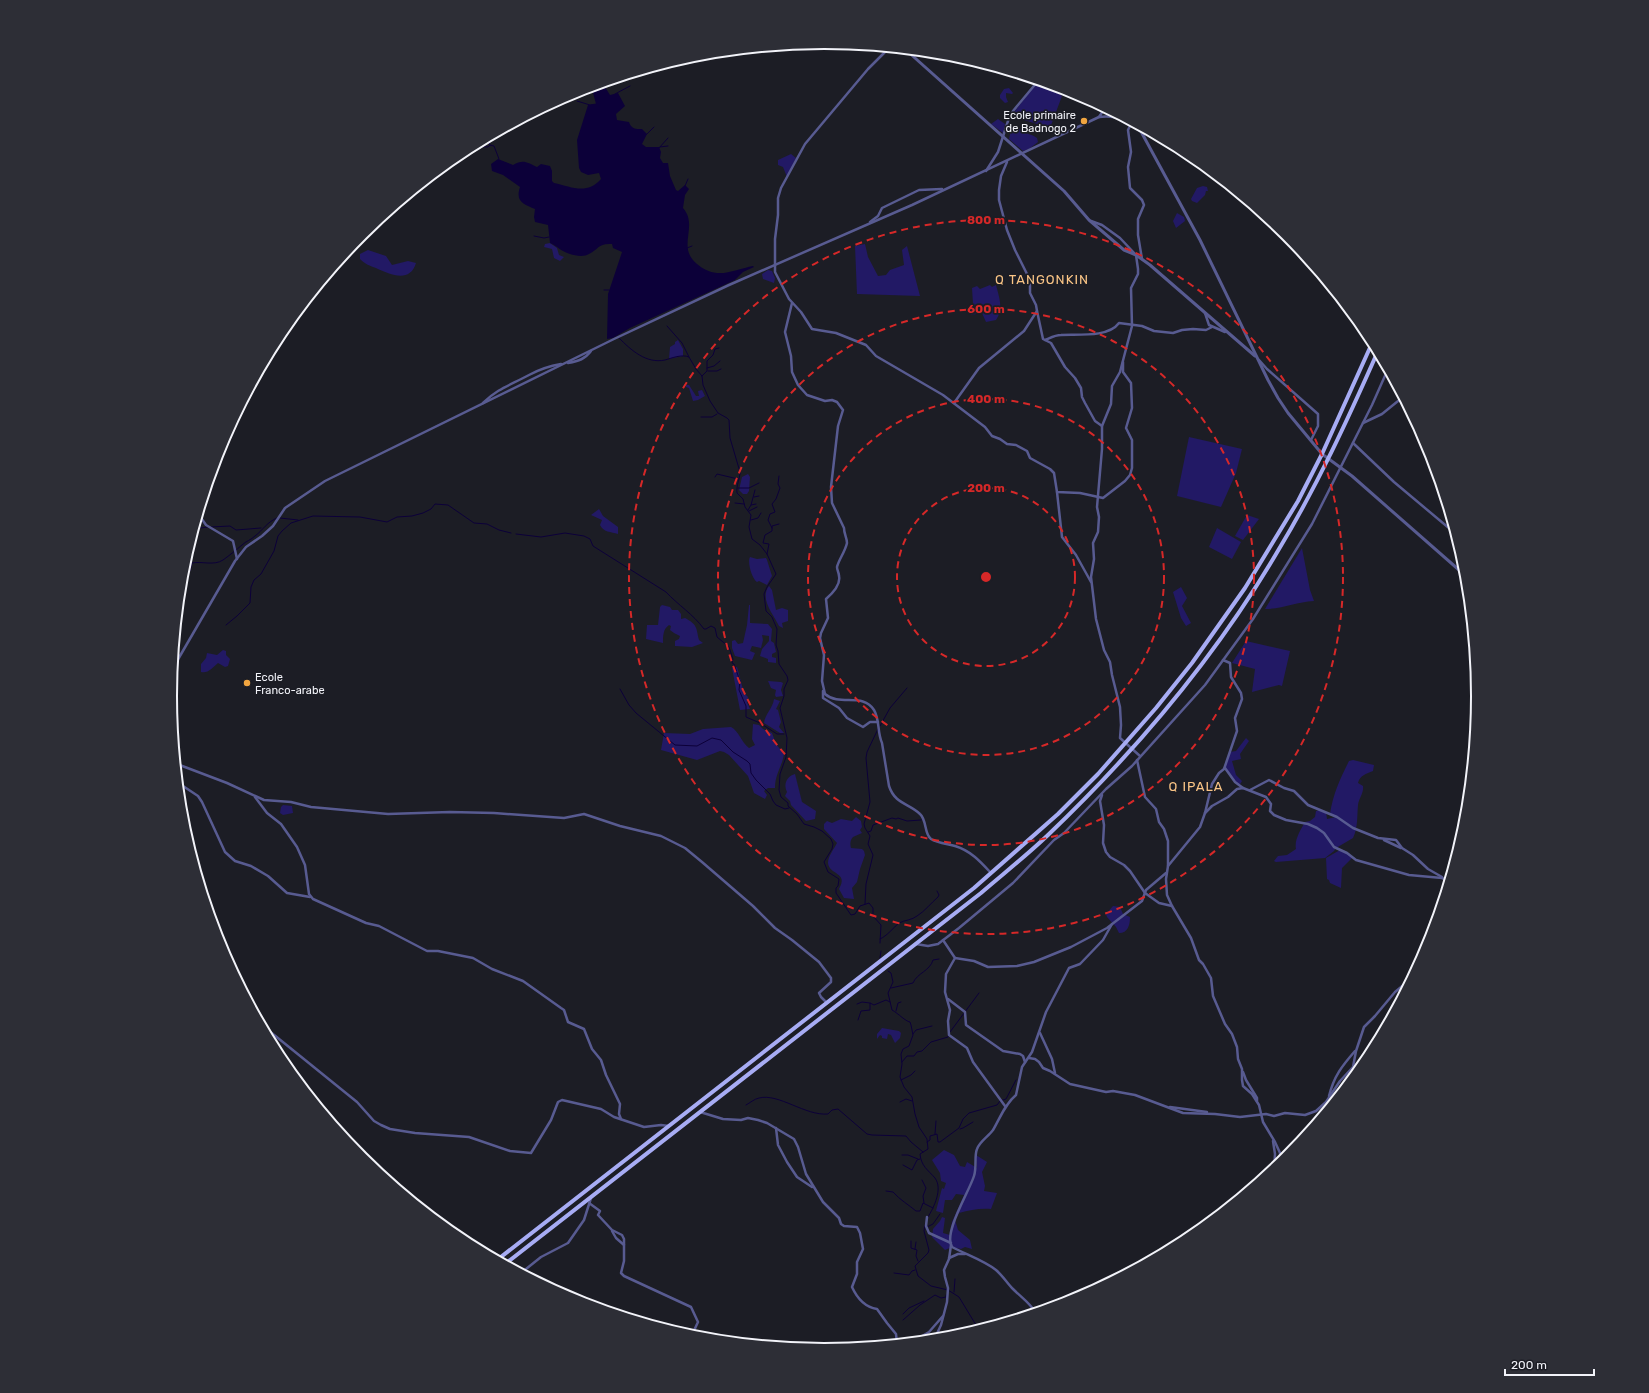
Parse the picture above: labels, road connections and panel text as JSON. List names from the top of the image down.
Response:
{
  "districts": ["Q TANGONKIN", "Q IPALA"],
  "places": ["Ecole primaire de Badnogo 2", "Ecole Franco-arabe"],
  "scale_bar": "200 m",
  "rings": [
    "800 m",
    "600 m",
    "400 m",
    "200 m"
  ]
}
